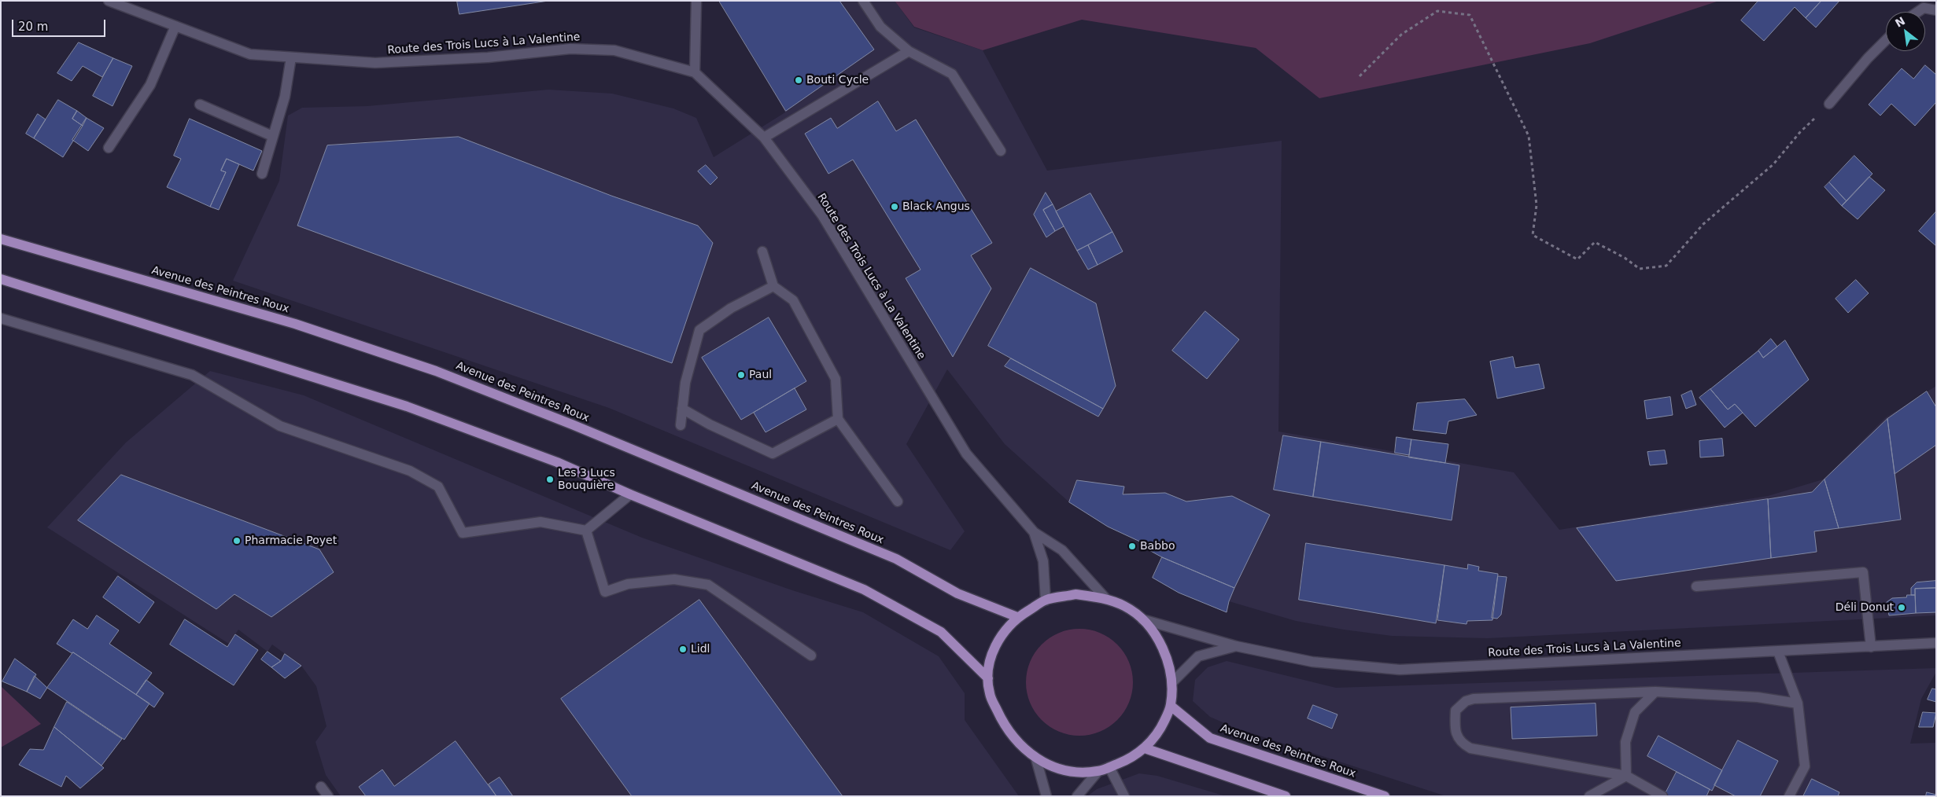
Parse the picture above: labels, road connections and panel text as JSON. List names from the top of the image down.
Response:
{
  "streets": {
    "main road": ["Avenue des Peintres Roux"],
    "street": ["Route des Trois Lucs à La Valentine"]
  },
  "places": [
    "Bouti Cycle",
    "Black Angus",
    "Paul",
    "Les 3 Lucs Bouquière",
    "Pharmacie Poyet",
    "Babbo",
    "Déli Donut",
    "Lidl"
  ],
  "scale_bar": "20 m",
  "north": "top left"
}
